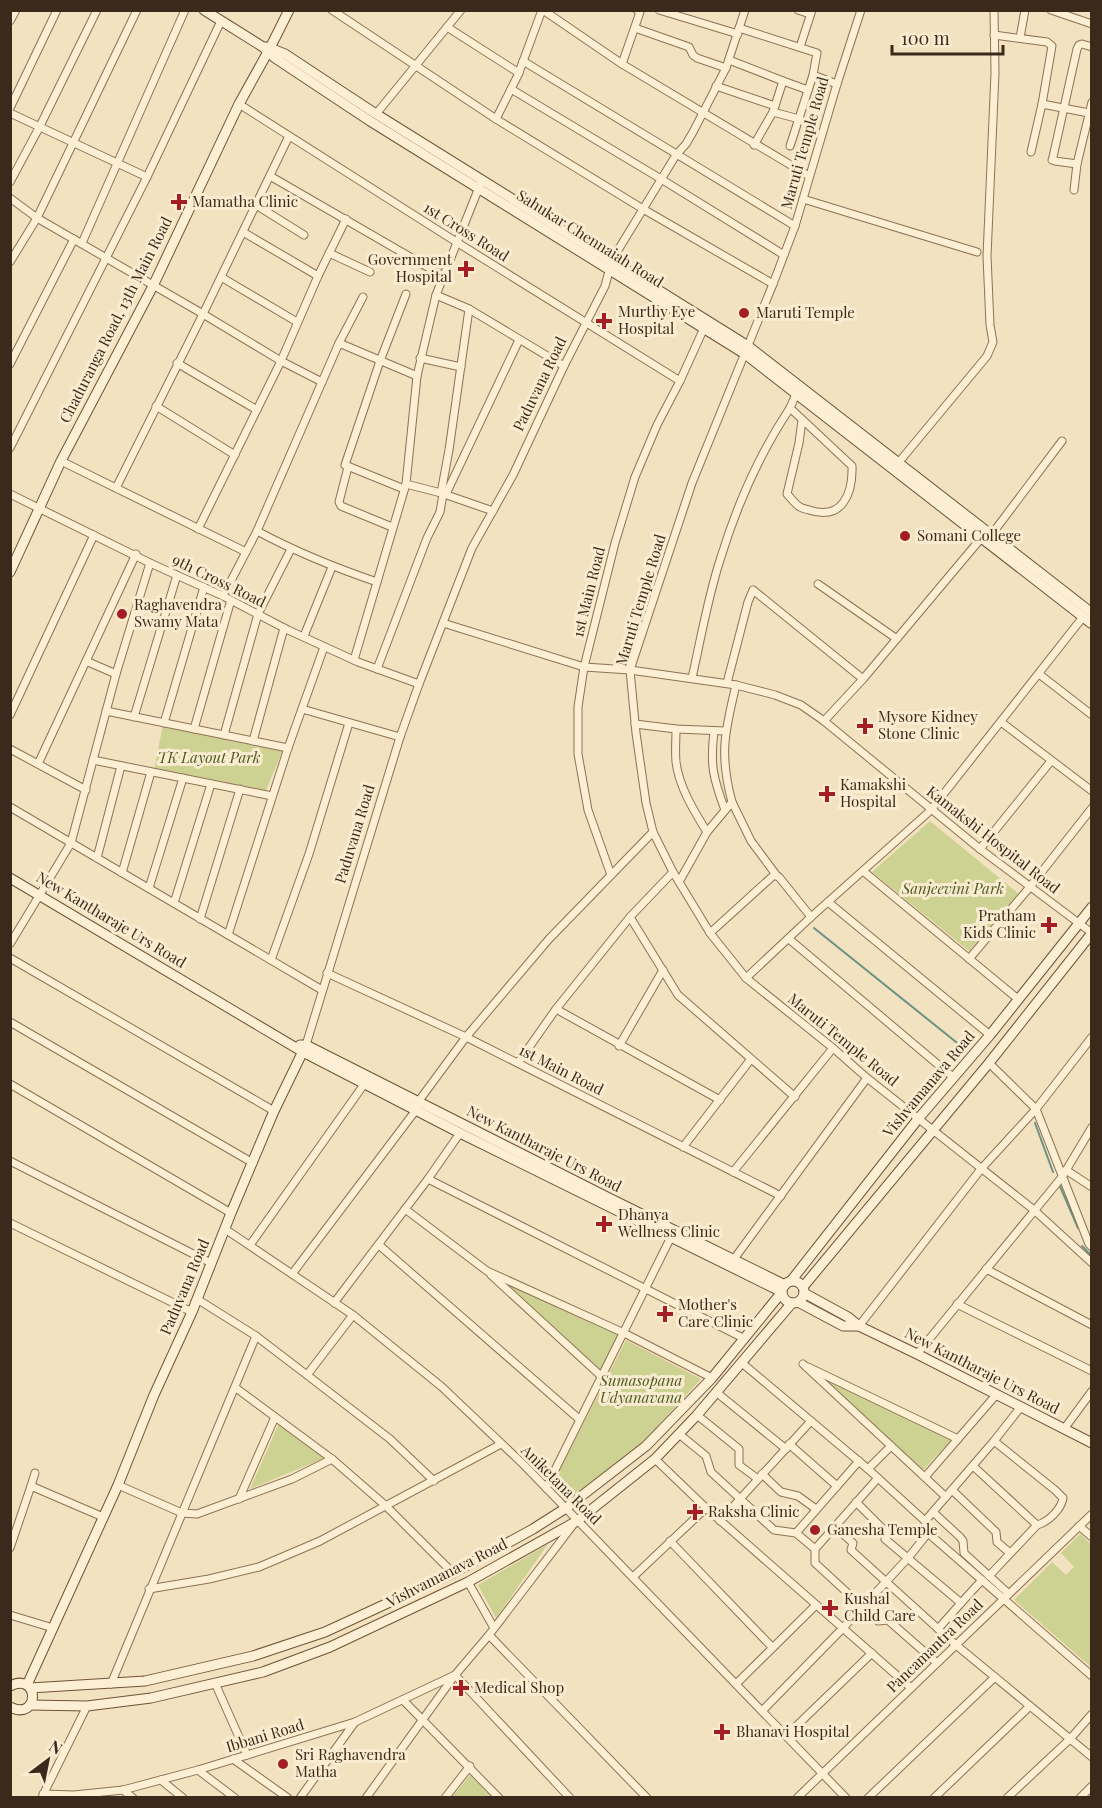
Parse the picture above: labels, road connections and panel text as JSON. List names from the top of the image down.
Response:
{
  "streets": {
    "main road": [
      "Sahukar Chennaiah Road",
      "Chaduranga Road, 13th Main Road",
      "Paduvana Road",
      "New Kantharaje Urs Road",
      "Vishvamanava Road"
    ],
    "street": [
      "Maruti Temple Road",
      "1st Cross Road",
      "9th Cross Road",
      "1st Main Road",
      "Kamakshi Hospital Road",
      "Aniketana Road",
      "Pancamantra Road",
      "Ibbani Road"
    ]
  },
  "crossings": [
    ["Maruti Temple Road", "Sahukar Chennaiah Road"],
    ["Maruti Temple Road", "Kamakshi Hospital Road"],
    ["Maruti Temple Road", "Vishvamanava Road"],
    ["1st Cross Road", "Chaduranga Road, 13th Main Road"],
    ["1st Cross Road", "Paduvana Road"],
    ["1st Cross Road", "1st Main Road"],
    ["Sahukar Chennaiah Road", "Chaduranga Road, 13th Main Road"],
    ["Sahukar Chennaiah Road", "Paduvana Road"],
    ["Sahukar Chennaiah Road", "1st Main Road"],
    ["Chaduranga Road, 13th Main Road", "9th Cross Road"],
    ["Paduvana Road", "9th Cross Road"],
    ["Paduvana Road", "1st Main Road"],
    ["Paduvana Road", "Kamakshi Hospital Road"],
    ["Paduvana Road", "New Kantharaje Urs Road"],
    ["Paduvana Road", "Vishvamanava Road"],
    ["Paduvana Road", "Aniketana Road"],
    ["1st Main Road", "Kamakshi Hospital Road"],
    ["Kamakshi Hospital Road", "Vishvamanava Road"],
    ["New Kantharaje Urs Road", "Vishvamanava Road"],
    ["Vishvamanava Road", "Aniketana Road"],
    ["Aniketana Road", "Pancamantra Road"]
  ],
  "parks": ["TK Layout Park", "Sanjeevini Park", "Sumasopana Udyanavana"],
  "places": {
    "health": [
      "Mamatha Clinic",
      "Government Hospital",
      "Murthy Eye Hospital",
      "Mysore Kidney Stone Clinic",
      "Kamakshi Hospital",
      "Pratham Kids Clinic",
      "Dhanya Wellness Clinic",
      "Mother's Care Clinic",
      "Raksha Clinic",
      "Kushal Child Care",
      "Medical Shop",
      "Bhanavi Hospital"
    ],
    "other": [
      "Maruti Temple",
      "Somani College",
      "Raghavendra Swamy Mata",
      "Ganesha Temple",
      "Sri Raghavendra Matha"
    ]
  },
  "scale_bar": "100 m",
  "north": "top right"
}
